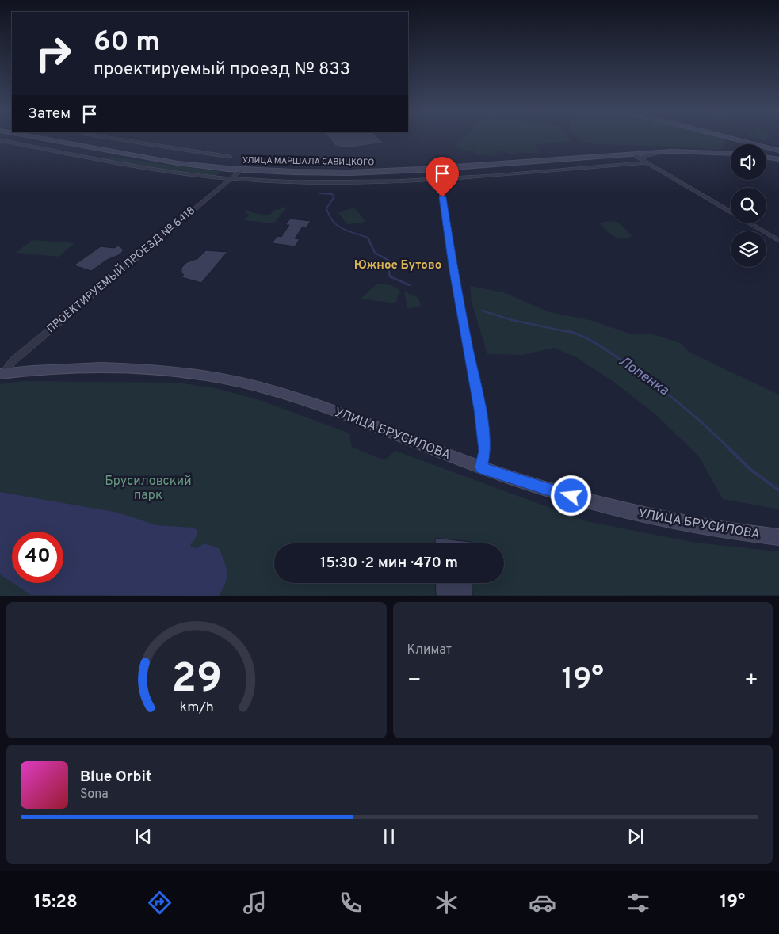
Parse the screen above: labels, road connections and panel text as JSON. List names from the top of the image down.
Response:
{
  "streets": {
    "street": ["УЛИЦА МАРШАЛА САВИЦКОГО", "ПРОЕКТИРУЕМЫЙ ПРОЕЗД № 6418", "УЛИЦА БРУСИЛОВА"]
  },
  "crossings": [
    ["УЛИЦА МАРШАЛА САВИЦКОГО", "ПРОЕКТИРУЕМЫЙ ПРОЕЗД № 6418"],
    ["ПРОЕКТИРУЕМЫЙ ПРОЕЗД № 6418", "УЛИЦА БРУСИЛОВА"]
  ],
  "districts": ["Южное Бутово"],
  "water": ["Лопенка"],
  "parks": ["Брусиловский парк"],
  "page": {
    "turn": ["60 m", "проектируемый проезд № 833"],
    "then": "Затем",
    "limit": "40",
    "trip": "15:30 · 2 мин · 470 m",
    "tile": "Климат",
    "heat": ["−", "19°", "+"],
    "song": ["Blue Orbit", "Sona"],
    "tabs": ["15:28", "19°"],
    "gauge": ["29", "km/h"]
  }
}
